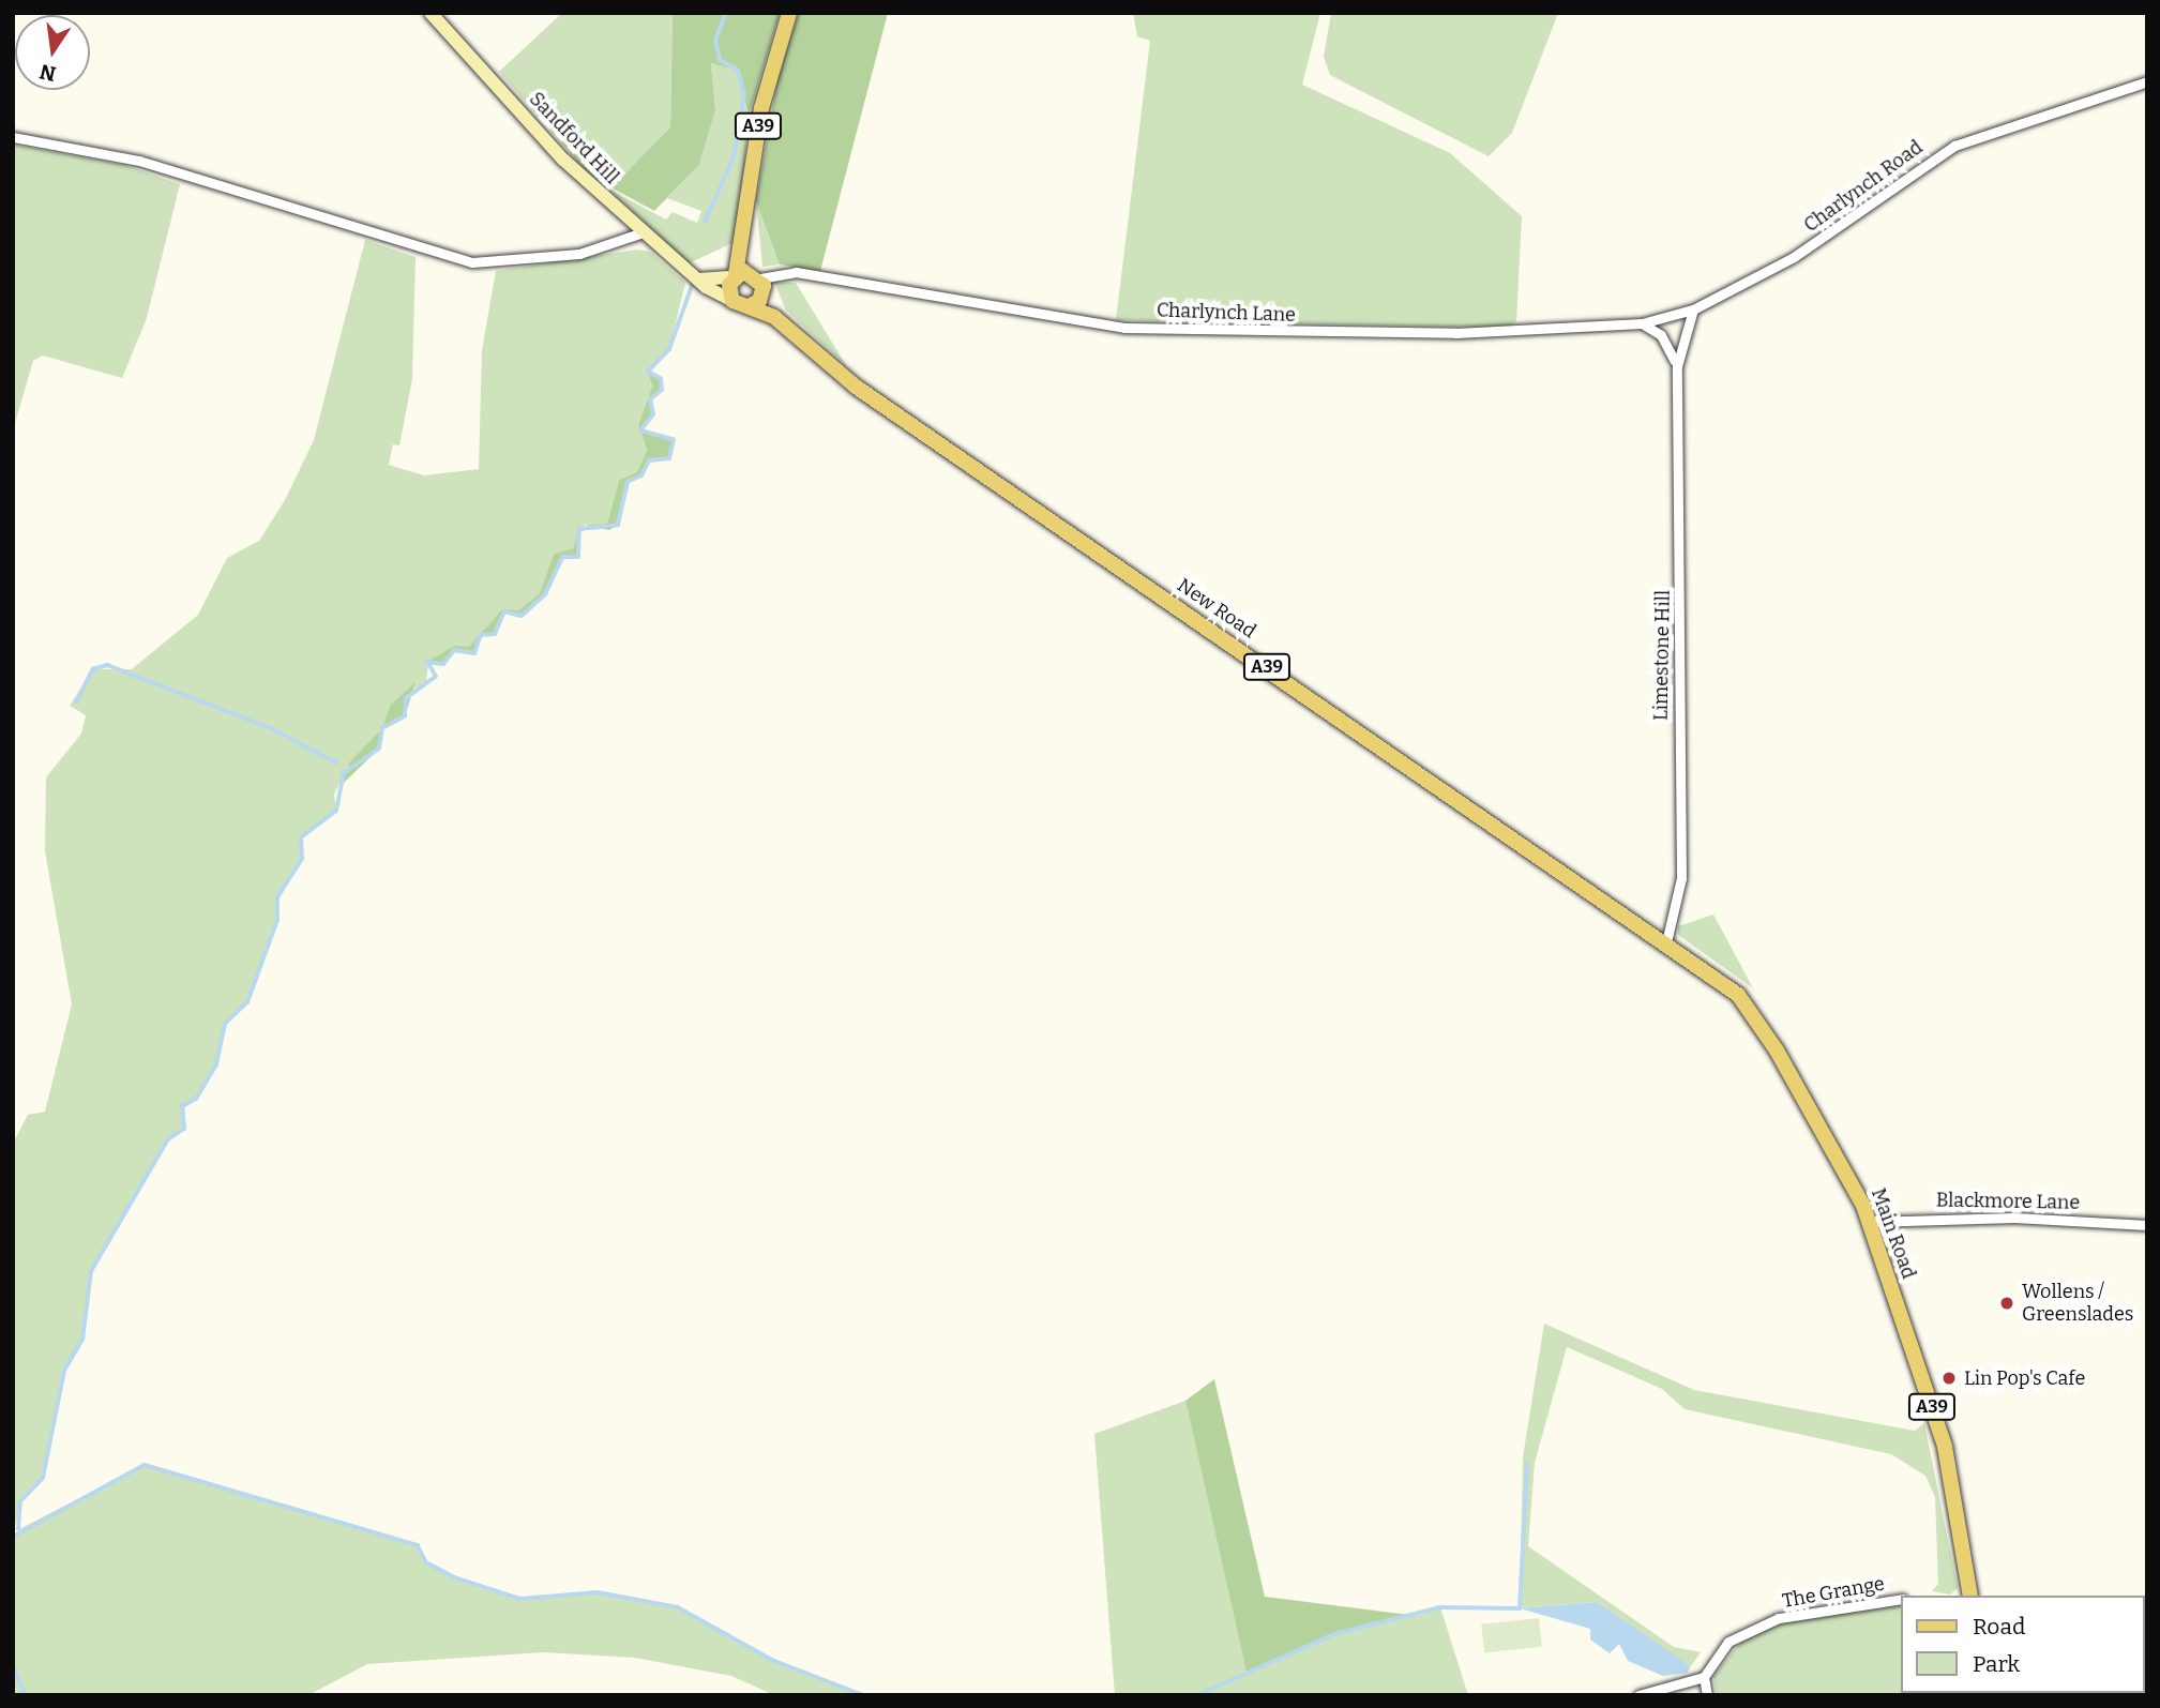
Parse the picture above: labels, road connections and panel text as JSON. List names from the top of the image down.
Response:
{
  "streets": {
    "main road": [
      "A39",
      "Sandford Hill",
      "New Road",
      "Main Road"
    ],
    "street": [
      "Charlynch Road",
      "Charlynch Lane",
      "Limestone Hill",
      "Blackmore Lane",
      "The Grange"
    ]
  },
  "crossings": [
    ["A39", "Sandford Hill"],
    ["A39", "Charlynch Lane"],
    ["A39", "New Road"],
    ["Charlynch Road", "Charlynch Lane"],
    ["Charlynch Road", "Limestone Hill"],
    ["Charlynch Lane", "New Road"],
    ["Charlynch Lane", "Limestone Hill"],
    ["New Road", "Limestone Hill"],
    ["New Road", "Main Road"],
    ["Limestone Hill", "Main Road"],
    ["Blackmore Lane", "Main Road"]
  ],
  "places": ["Wollens / Greenslades", "Lin Pop's Cafe"],
  "legend": ["Road", "Park"],
  "north": "bottom"
}
